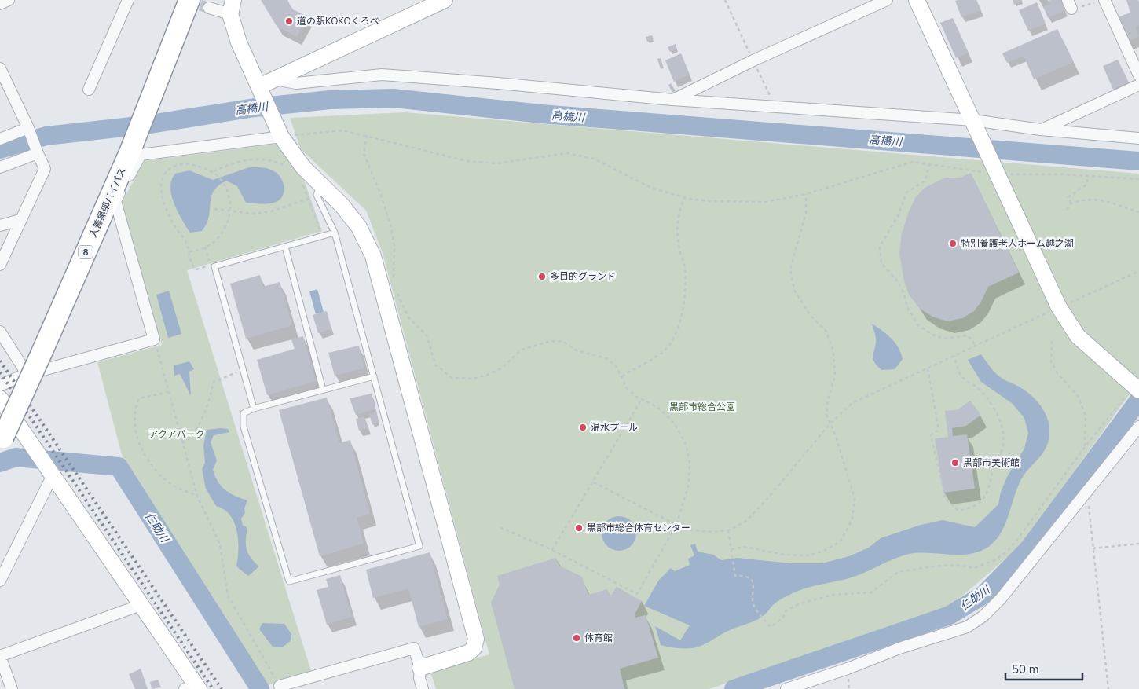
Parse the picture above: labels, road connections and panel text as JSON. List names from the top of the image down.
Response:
{
  "streets": {
    "highway": ["入善黒部バイパス", "8"]
  },
  "water": ["高橋川", "仁助川"],
  "parks": ["黒部市総合公園", "アクアパーク"],
  "places": [
    "道の駅KOKOくろべ",
    "特別養護老人ホーム越之湖",
    "多目的グランド",
    "温水プール",
    "黒部市美術館",
    "黒部市総合体育センター",
    "体育館"
  ],
  "scale_bar": "50 m"
}
